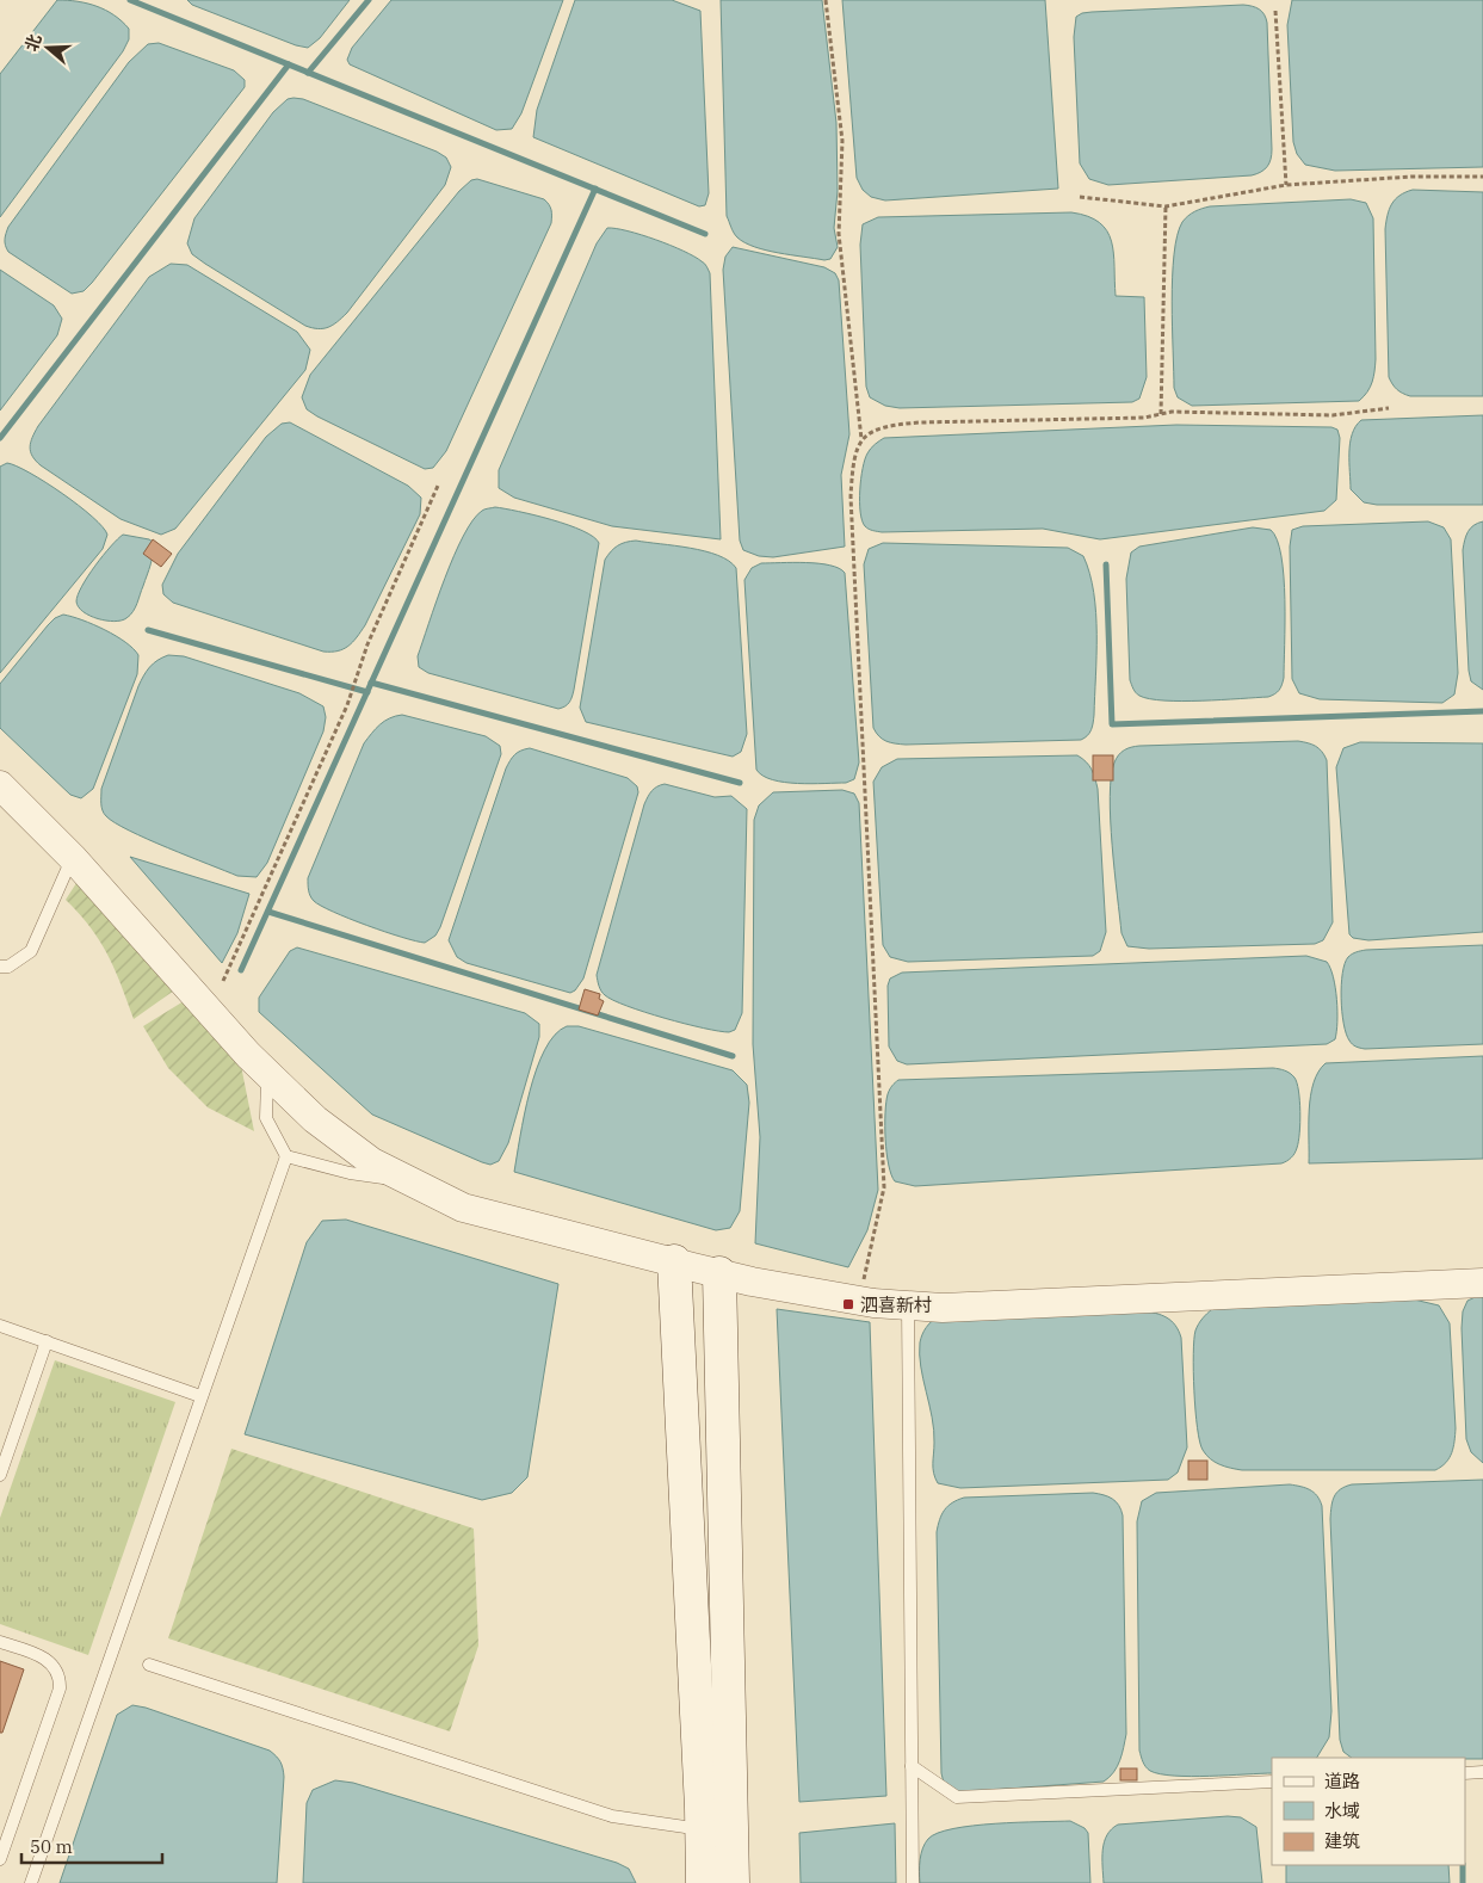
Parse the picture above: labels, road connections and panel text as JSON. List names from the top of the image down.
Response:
{
  "places": {
    "transit": ["泗喜新村"]
  },
  "legend": ["道路", "水域", "建筑"],
  "scale_bar": "50 m",
  "north": "left"
}
